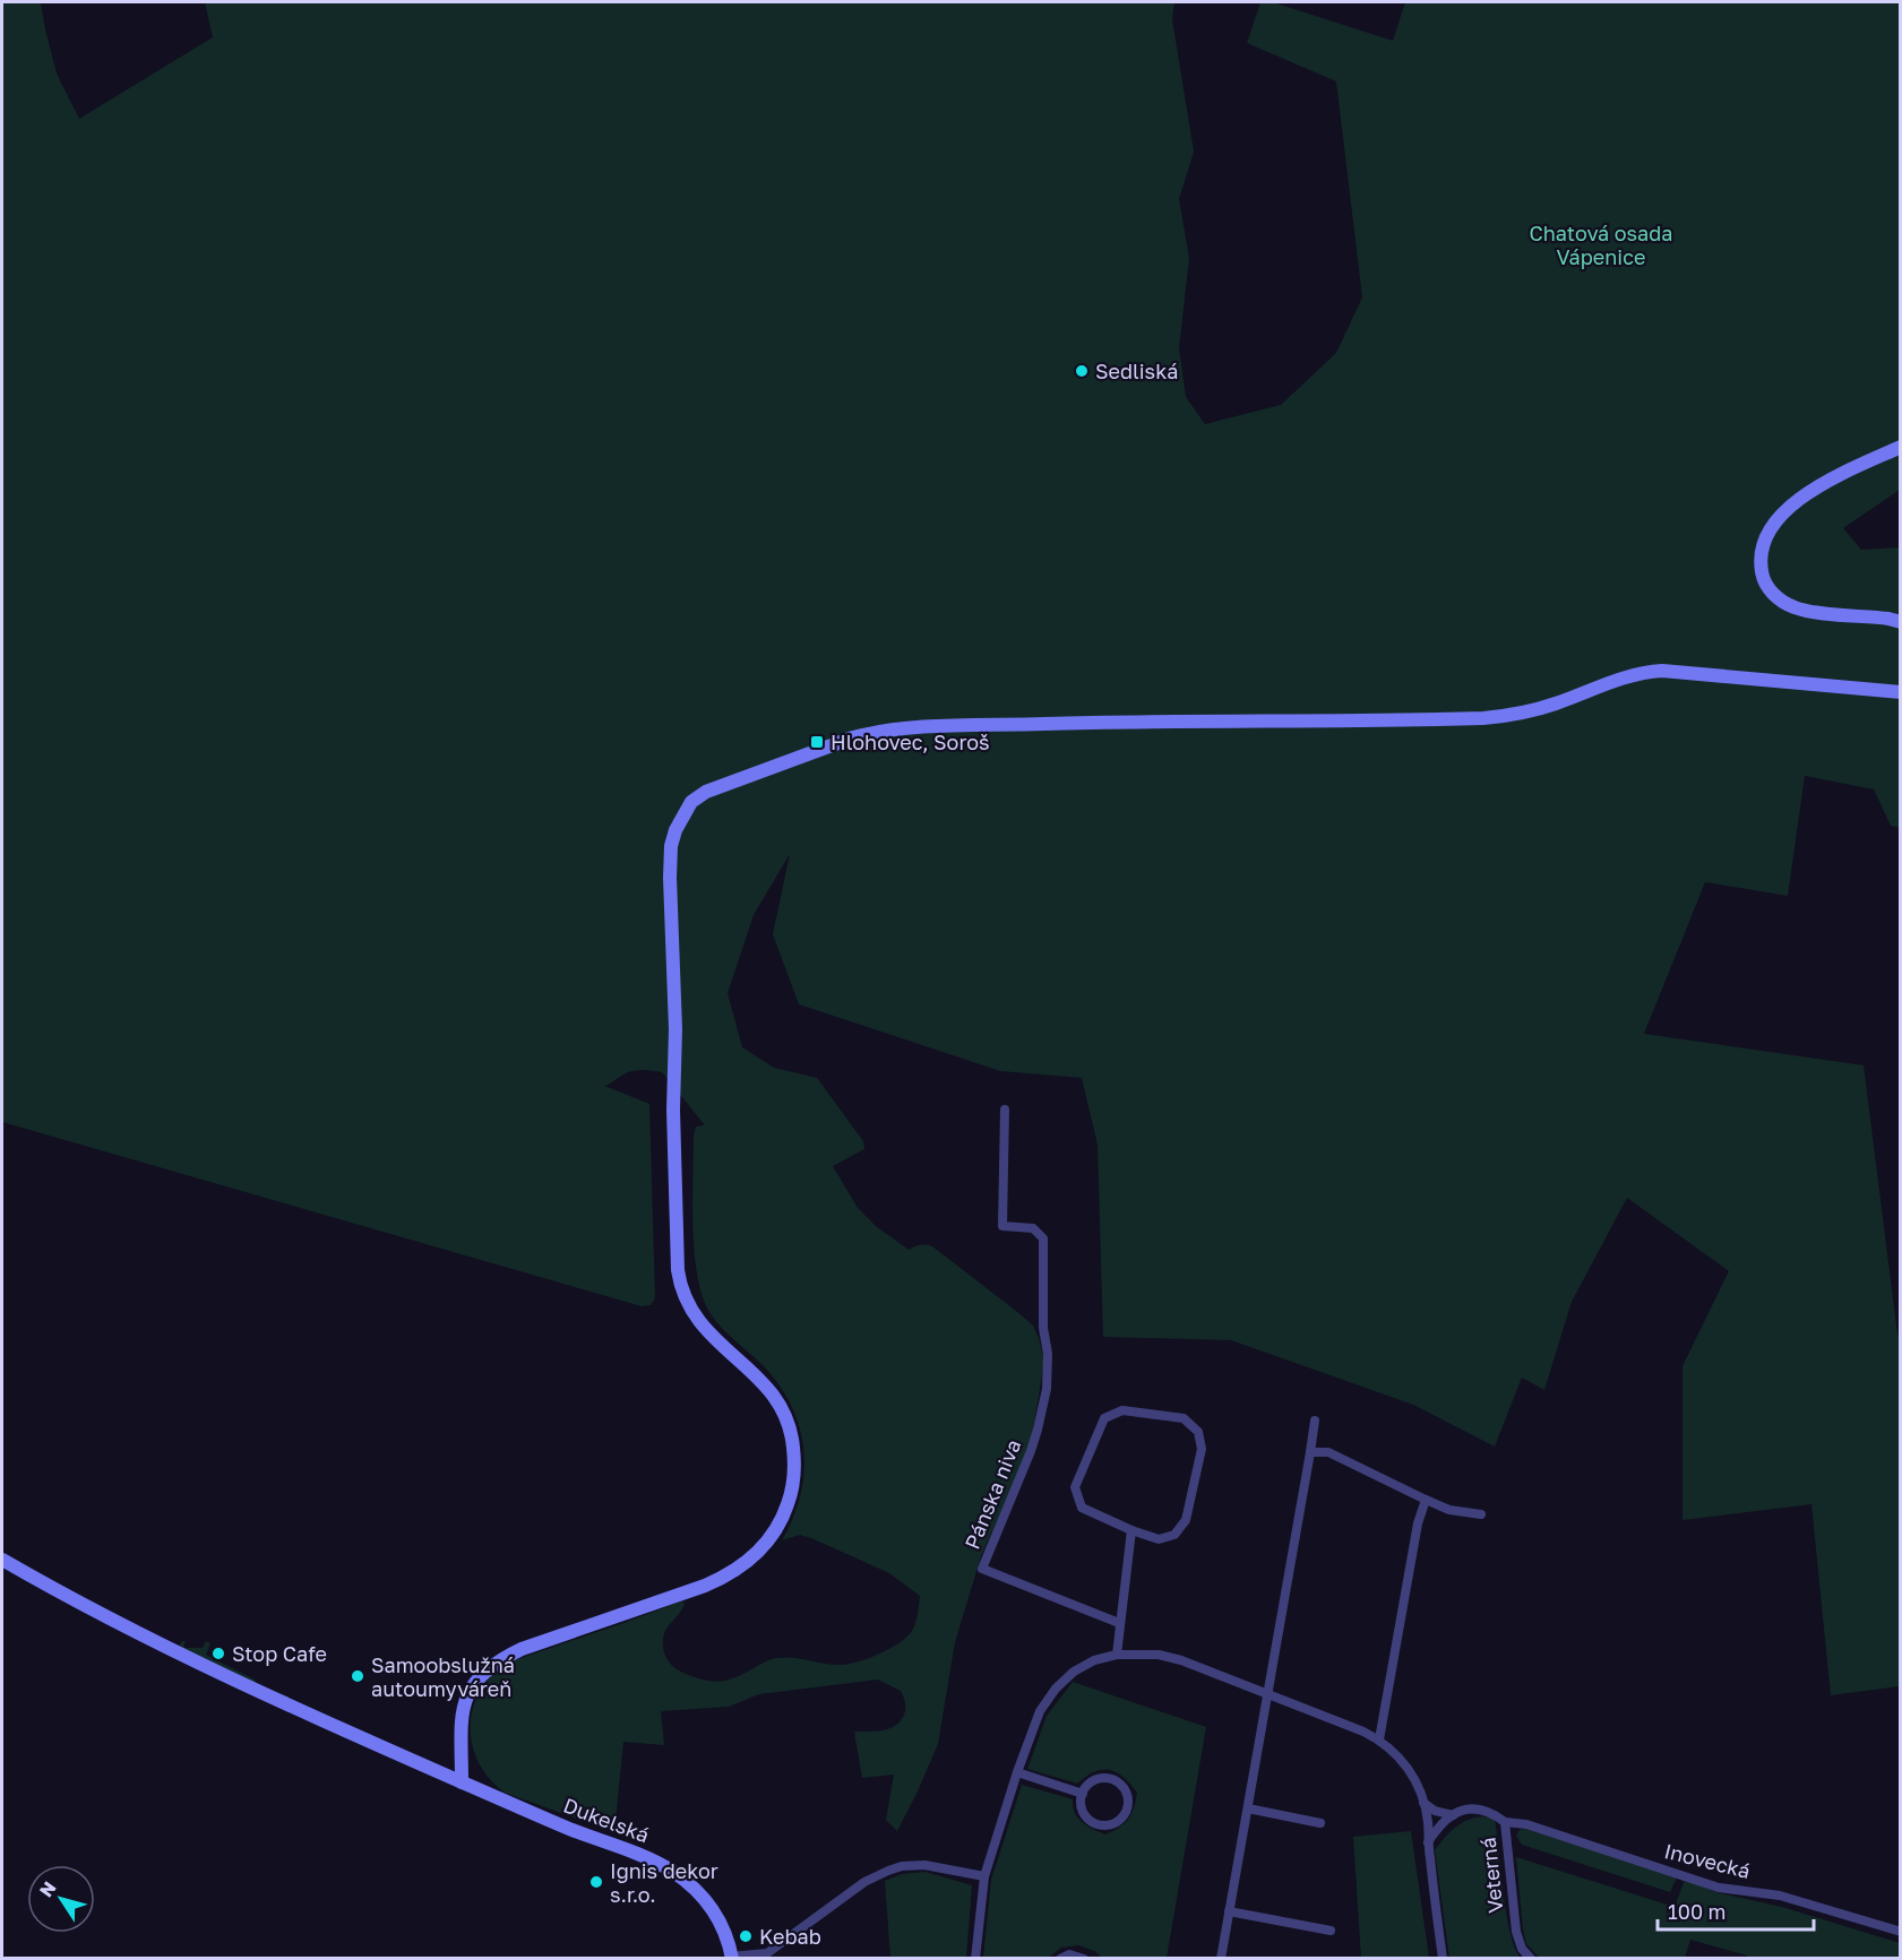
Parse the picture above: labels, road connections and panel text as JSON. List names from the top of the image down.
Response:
{
  "streets": {
    "main road": ["Dukelská"],
    "street": ["Pánska niva", "Inovecká", "Veterná"]
  },
  "crossings": [
    ["Inovecká", "Veterná"]
  ],
  "parks": ["Chatová osada Vápenice"],
  "places": {
    "other": [
      "Sedliská",
      "Stop Cafe",
      "Samoobslužná autoumyváreň",
      "Ignis dekor s.r.o.",
      "Kebab"
    ],
    "transit": ["Hlohovec, Soroš"]
  },
  "scale_bar": "100 m",
  "north": "top left"
}
